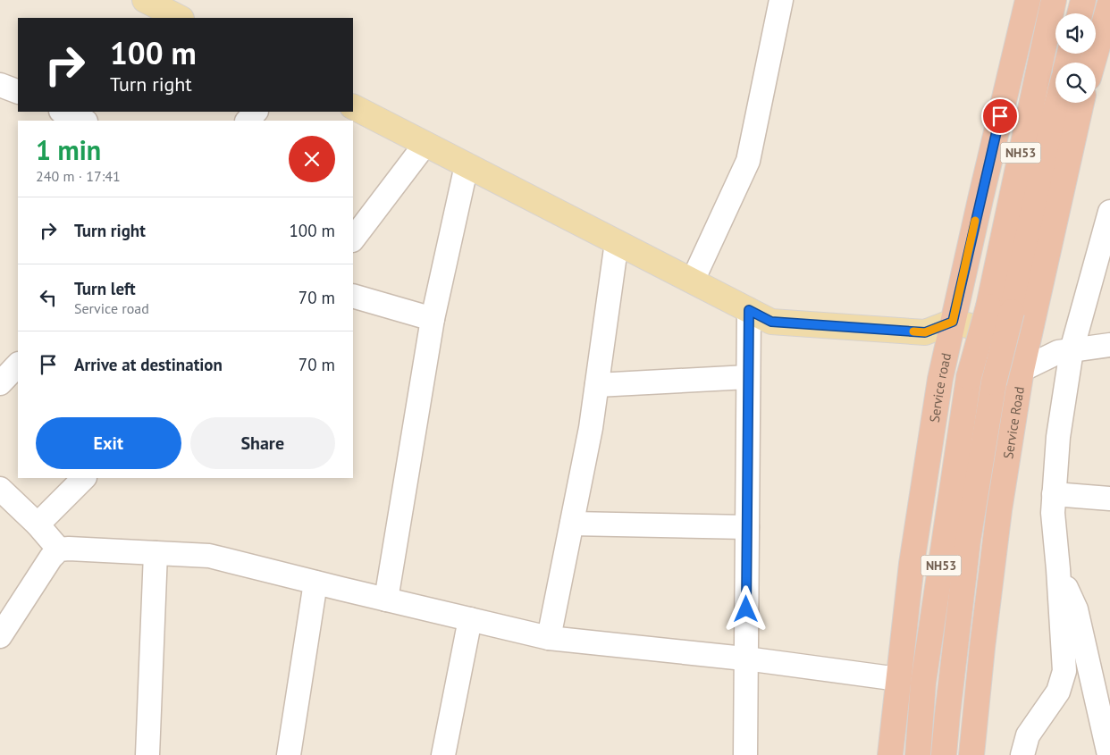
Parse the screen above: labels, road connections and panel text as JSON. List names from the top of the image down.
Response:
{
  "streets": {
    "highway": ["NH53", "Service road", "Service Road"]
  },
  "page": {
    "turn": ["100 m", "Turn right"],
    "heading": ["1 min", "240 m · 17:41"],
    "list": [
      {
        "name": "Turn right",
        "value": "100 m"
      },
      {
        "name": "Turn left",
        "note": "Service road",
        "value": "70 m"
      },
      {
        "name": "Arrive at destination",
        "value": "70 m"
      }
    ],
    "buttons": ["Exit", "Share"]
  }
}
